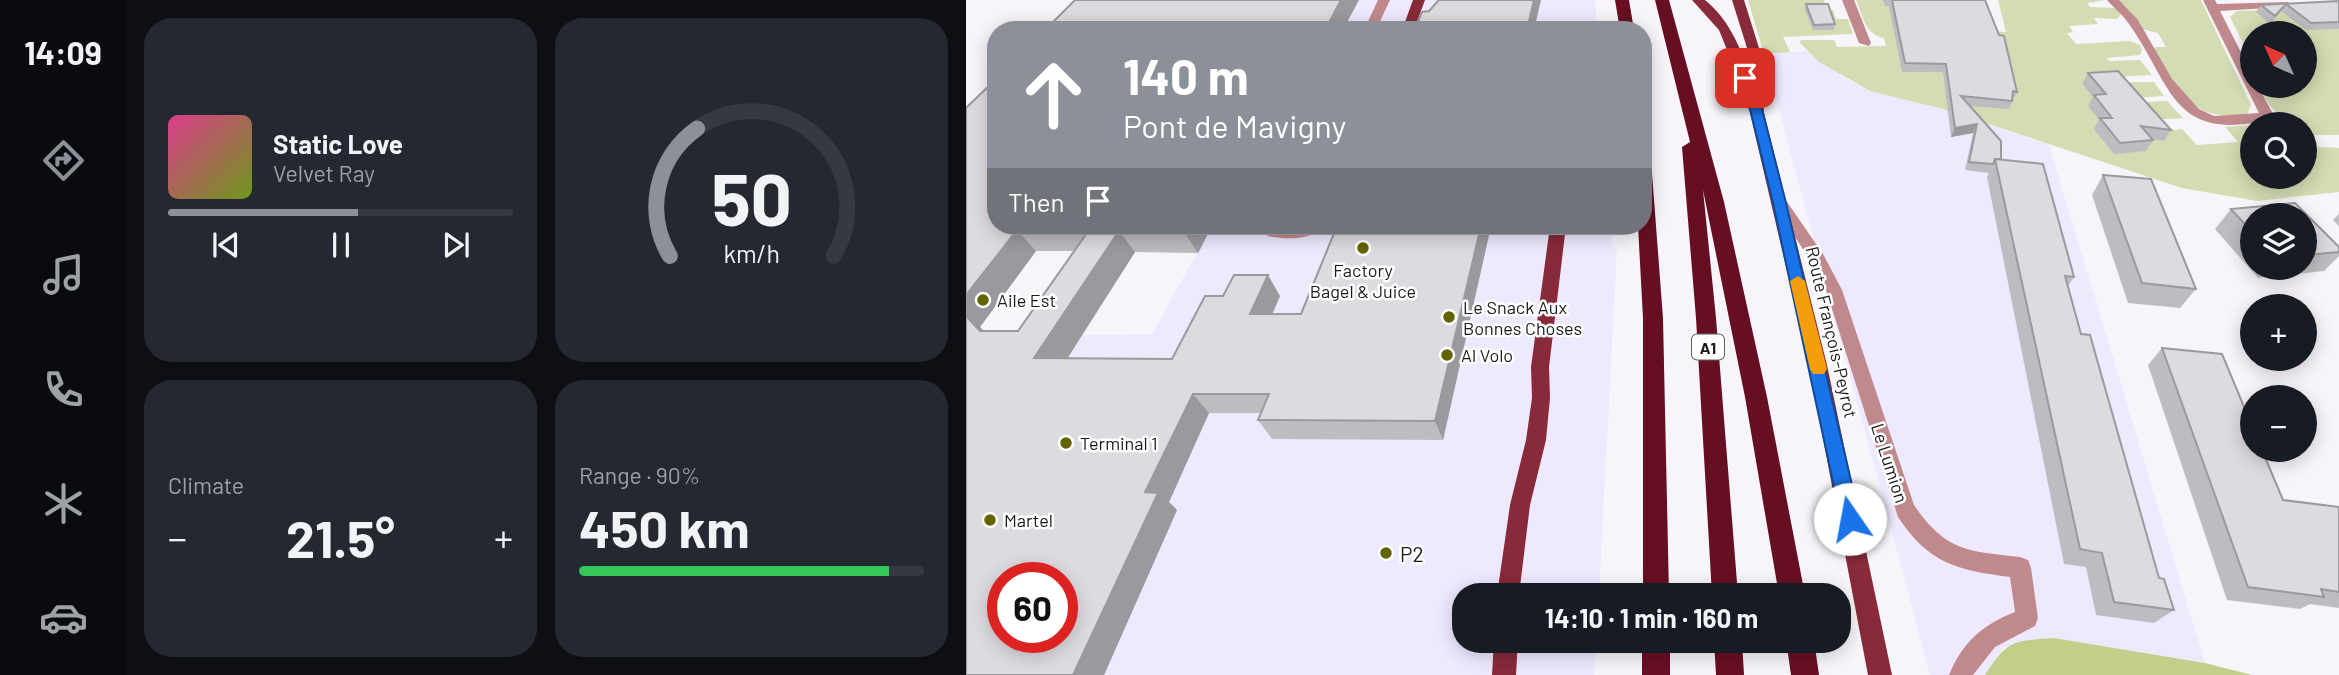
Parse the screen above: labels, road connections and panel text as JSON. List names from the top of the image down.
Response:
{
  "streets": {
    "highway": ["A1"],
    "main road": ["Route François-Peyrot"],
    "street": ["Le Lumion"]
  },
  "crossings": [
    ["Route François-Peyrot", "Le Lumion"]
  ],
  "places": [
    "Factory Bagel & Juice",
    "Aile Est",
    "Le Snack Aux Bonnes Choses",
    "Al Volo",
    "Terminal 1",
    "Martel",
    "P2"
  ],
  "north": "top left",
  "page": {
    "tabs": "14:09",
    "map_buttons": ["+", "−"],
    "turn": ["140 m", "Pont de Mavigny"],
    "song": ["Static Love", "Velvet Ray"],
    "then": "Then",
    "tile": [
      "Climate",
      ["Range · 90%", "450 km"]
    ],
    "heat": ["−", "21.5°", "+"],
    "limit": "60",
    "trip": "14:10 · 1 min · 160 m",
    "gauge": ["50", "km/h"]
  }
}
